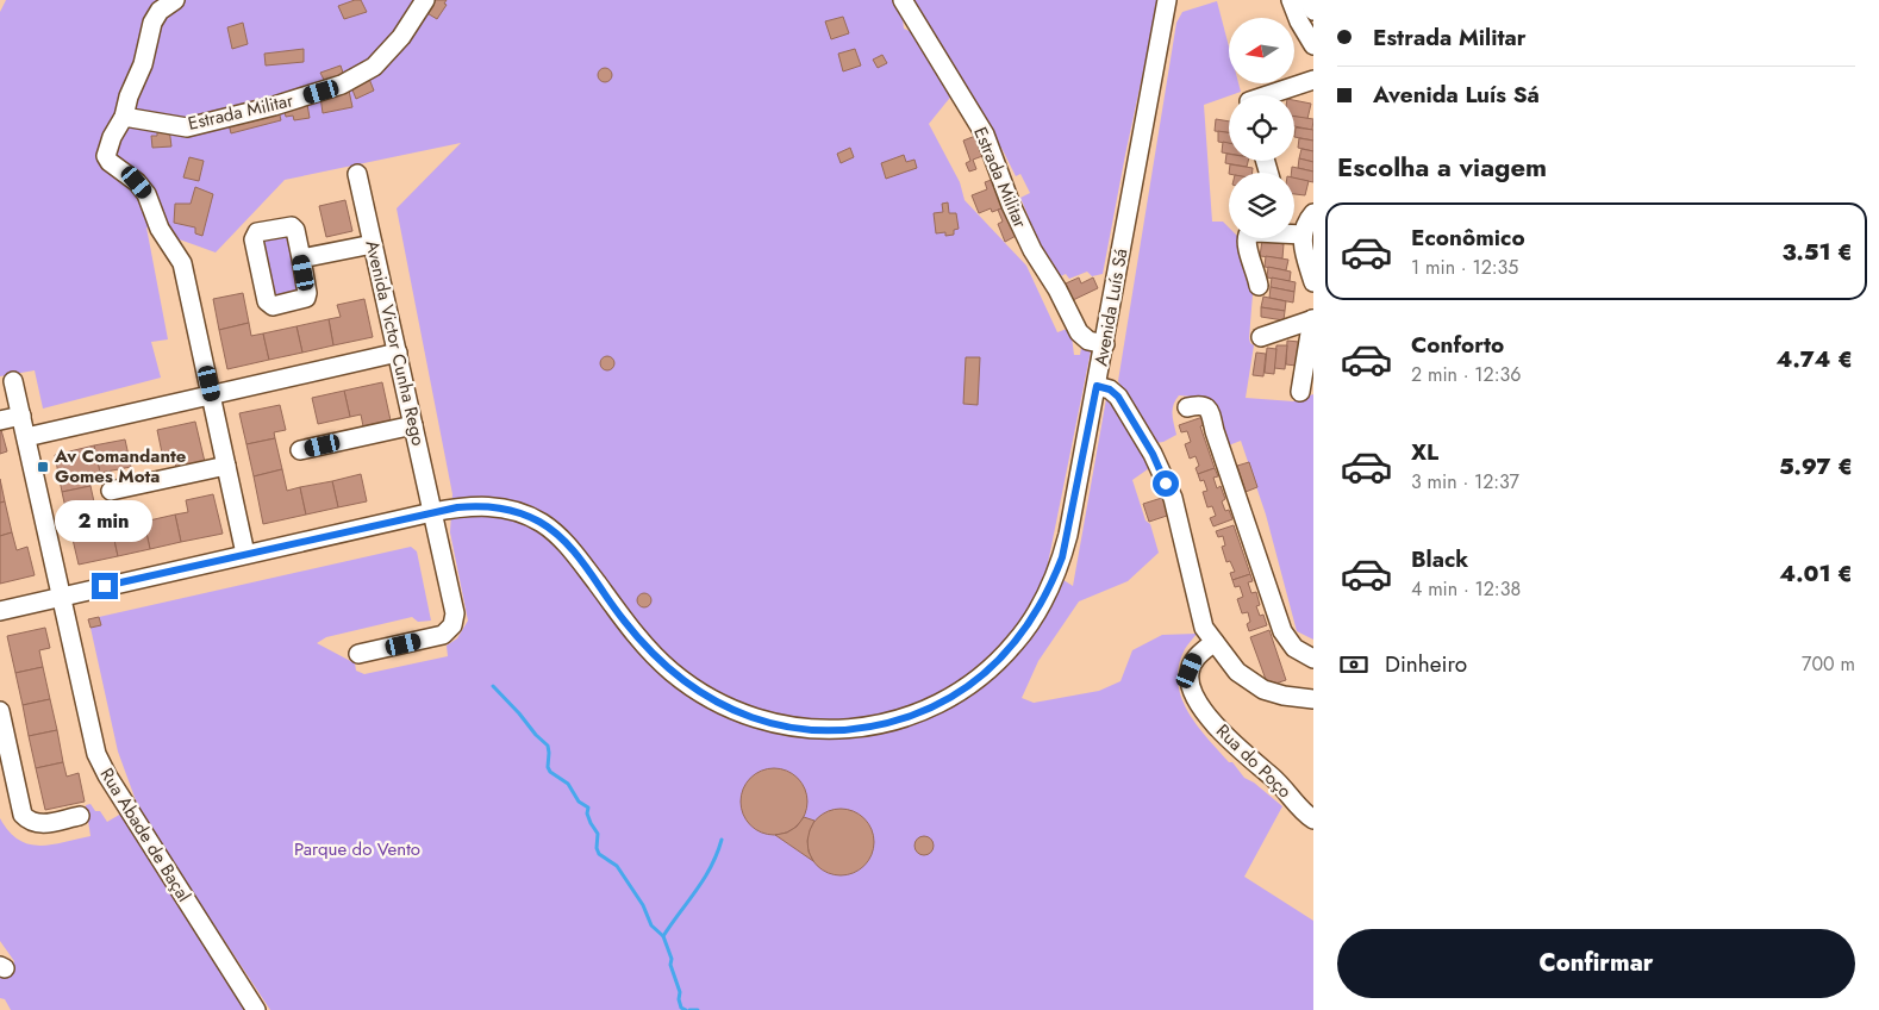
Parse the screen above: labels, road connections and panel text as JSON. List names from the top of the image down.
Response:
{
  "streets": {
    "street": [
      "Estrada Militar",
      "Avenida Luís Sá",
      "Avenida Victor Cunha Rego",
      "Rua do Poço",
      "Rua Abade de Baçal"
    ]
  },
  "crossings": [
    ["Estrada Militar", "Avenida Luís Sá"],
    ["Avenida Luís Sá", "Avenida Victor Cunha Rego"],
    ["Avenida Luís Sá", "Rua Abade de Baçal"]
  ],
  "parks": ["Parque do Vento"],
  "places": {
    "transit": ["Av Comandante Gomes Mota"]
  },
  "north": "left",
  "page": {
    "banner": ["Estrada Militar", "Avenida Luís Sá"],
    "heading": "Escolha a viagem",
    "list": [
      {
        "name": "Econômico",
        "note": "1 min · 12:35",
        "value": "3.51 €"
      },
      {
        "name": "Conforto",
        "note": "2 min · 12:36",
        "value": "4.74 €"
      },
      {
        "name": "XL",
        "note": "3 min · 12:37",
        "value": "5.97 €"
      },
      {
        "name": "Black",
        "note": "4 min · 12:38",
        "value": "4.01 €"
      }
    ],
    "bubble": "2 min",
    "pay": ["Dinheiro", "700 m"],
    "buttons": "Confirmar"
  }
}
